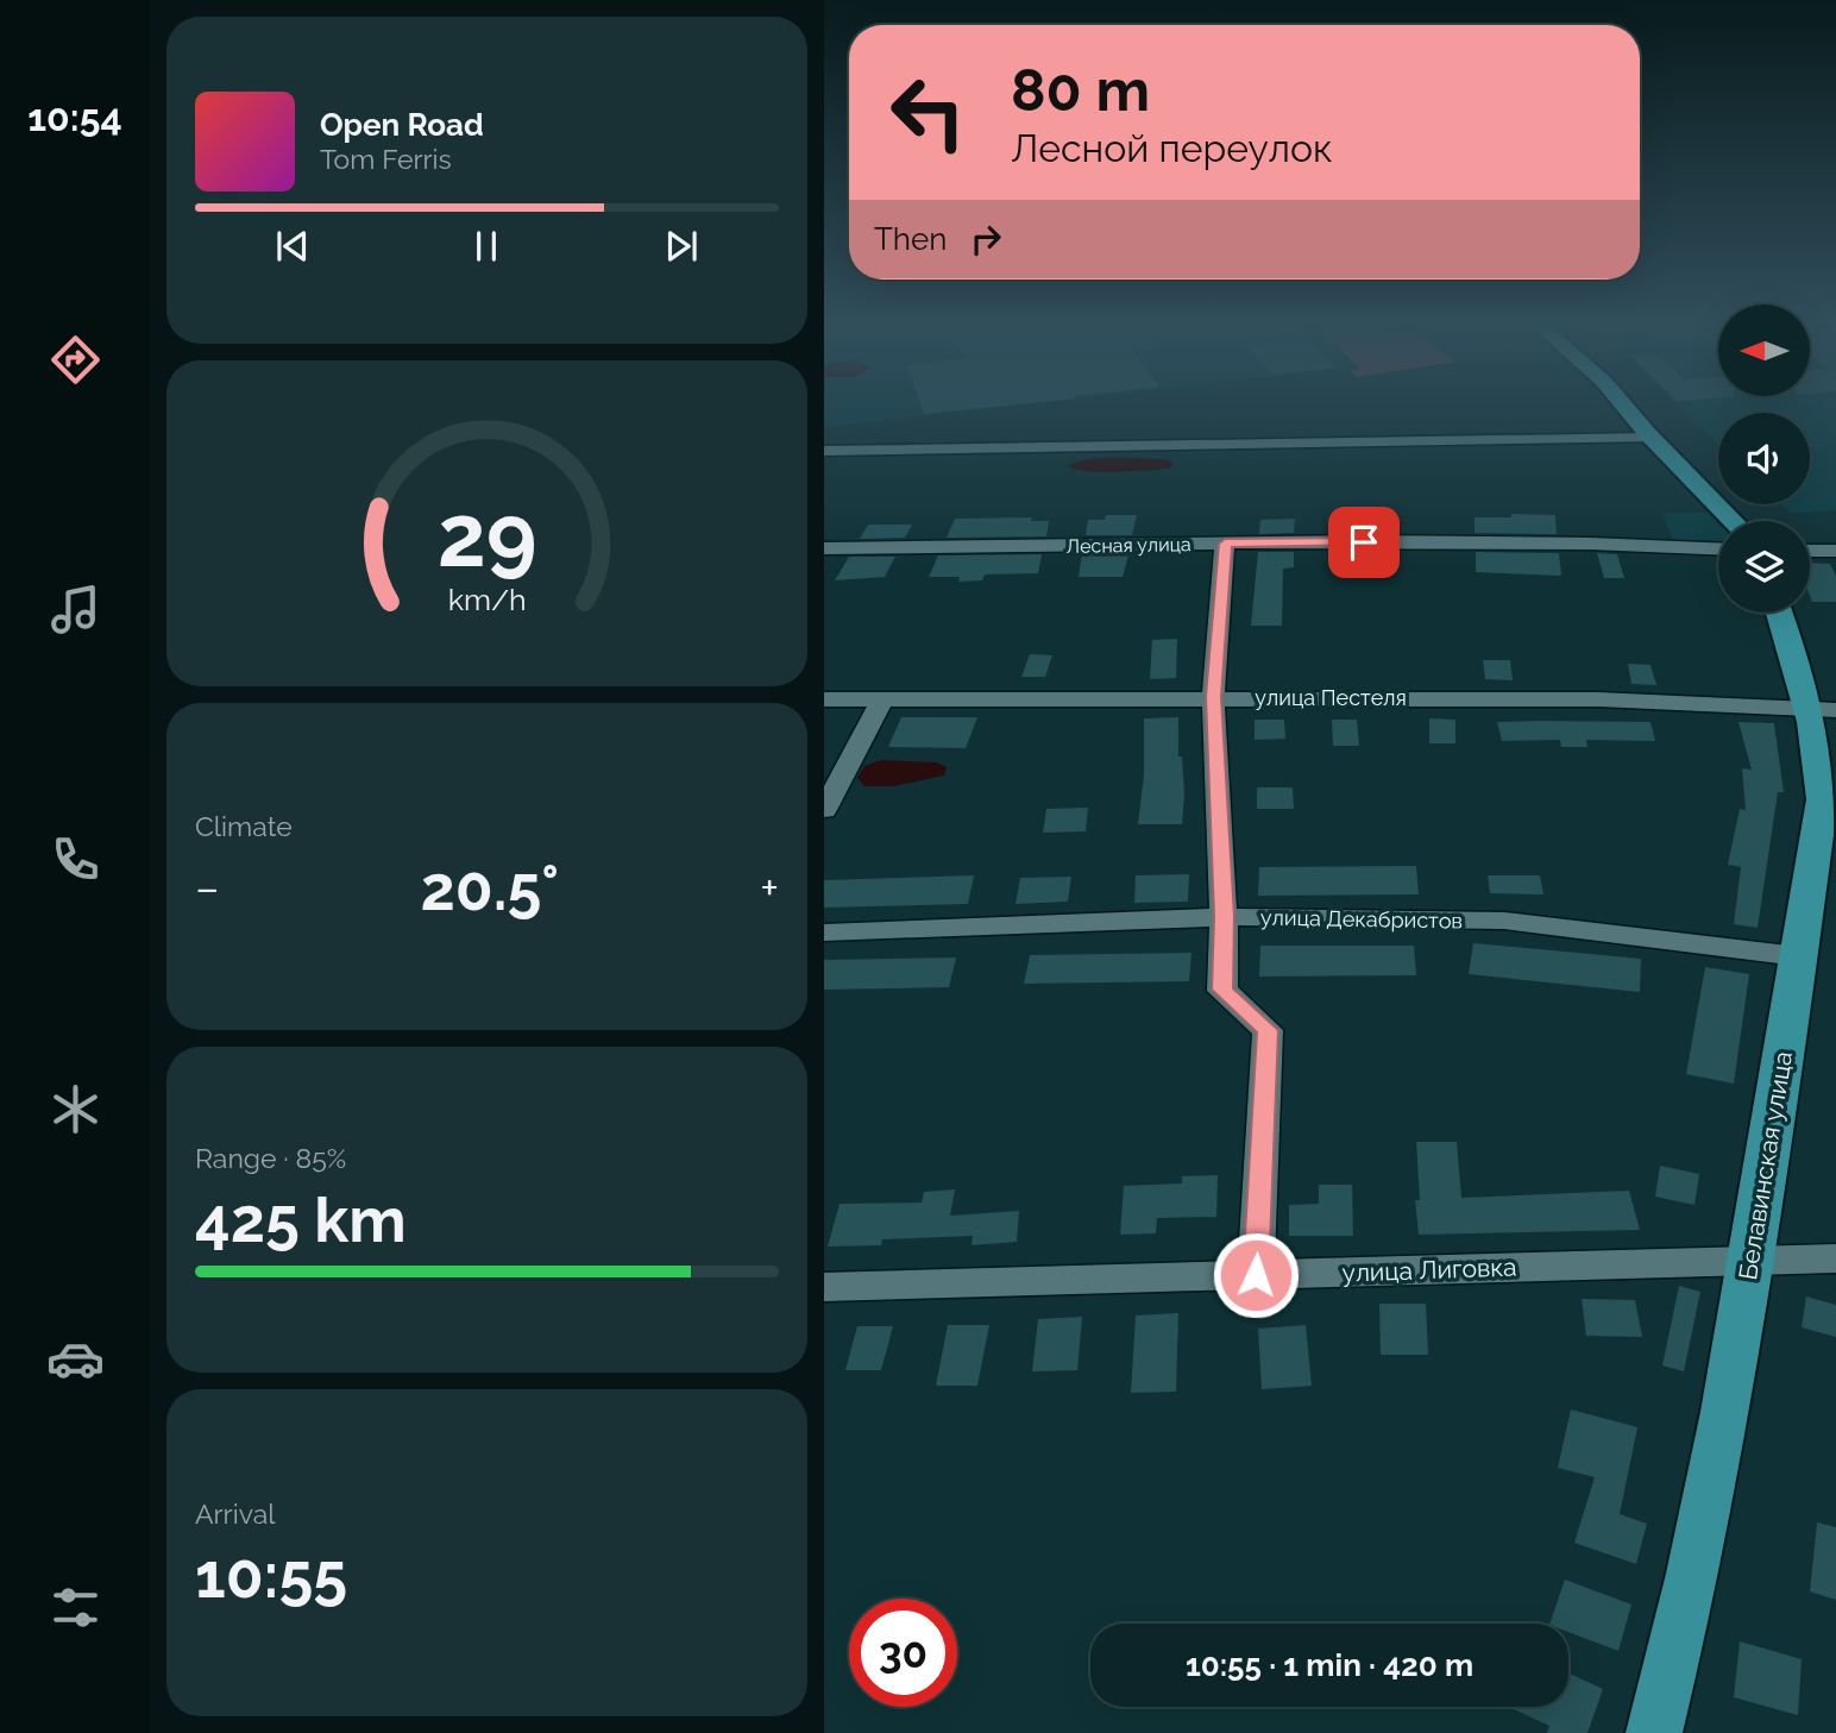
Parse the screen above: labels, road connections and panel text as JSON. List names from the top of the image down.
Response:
{
  "streets": {
    "main road": ["Белавинская улица"],
    "street": [
      "Лесная улица",
      "улица Пестеля",
      "улица Декабристов",
      "улица Лиговка"
    ]
  },
  "crossings": [
    ["улица Пестеля", "Белавинская улица"],
    ["улица Декабристов", "Белавинская улица"],
    ["Белавинская улица", "улица Лиговка"]
  ],
  "north": "left",
  "page": {
    "tabs": "10:54",
    "turn": ["80 m", "Лесной переулок"],
    "song": ["Open Road", "Tom Ferris"],
    "then": "Then",
    "tile": [
      "Climate",
      ["Range · 85%", "425 km"],
      ["Arrival", "10:55"]
    ],
    "heat": ["−", "20.5°", "+"],
    "limit": "30",
    "trip": "10:55 · 1 min · 420 m",
    "gauge": ["29", "km/h"]
  }
}
